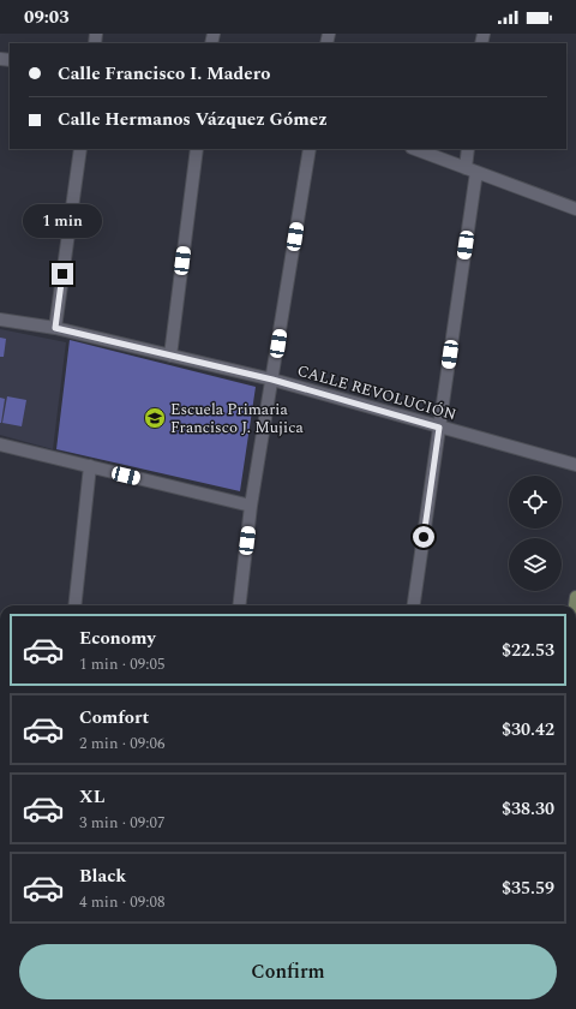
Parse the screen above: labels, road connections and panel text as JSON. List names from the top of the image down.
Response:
{
  "streets": {
    "street": ["CALLE REVOLUCIÓN"]
  },
  "places": {
    "school or university": ["Escuela Primaria Francisco J. Mujica"]
  },
  "page": {
    "status": "09:03",
    "banner": ["Calle Francisco I. Madero", "Calle Hermanos Vázquez Gómez"],
    "bubble": "1 min",
    "list": [
      {
        "name": "Economy",
        "note": "1 min · 09:05",
        "value": "$22.53"
      },
      {
        "name": "Comfort",
        "note": "2 min · 09:06",
        "value": "$30.42"
      },
      {
        "name": "XL",
        "note": "3 min · 09:07",
        "value": "$38.30"
      },
      {
        "name": "Black",
        "note": "4 min · 09:08",
        "value": "$35.59"
      }
    ],
    "buttons": "Confirm"
  }
}
